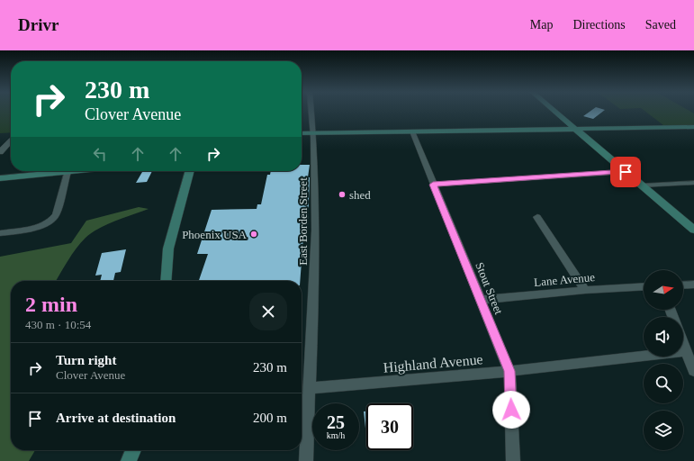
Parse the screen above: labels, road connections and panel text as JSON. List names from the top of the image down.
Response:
{
  "streets": {
    "street": [
      "East Borden Street",
      "Lane Avenue",
      "Stout Street",
      "Highland Avenue"
    ]
  },
  "crossings": [
    ["East Borden Street", "Highland Avenue"],
    ["Lane Avenue", "Stout Street"],
    ["Stout Street", "Highland Avenue"]
  ],
  "places": ["shed", "Phoenix USA"],
  "north": "right",
  "page": {
    "header": "Drivr",
    "nav": ["Map", "Directions", "Saved"],
    "turn": ["230 m", "Clover Avenue"],
    "heading": ["2 min", "430 m · 10:54"],
    "list": [
      {
        "name": "Turn right",
        "note": "Clover Avenue",
        "value": "230 m"
      },
      {
        "name": "Arrive at destination",
        "value": "200 m"
      }
    ],
    "speed": "25 km/h",
    "limit": "30"
  }
}
